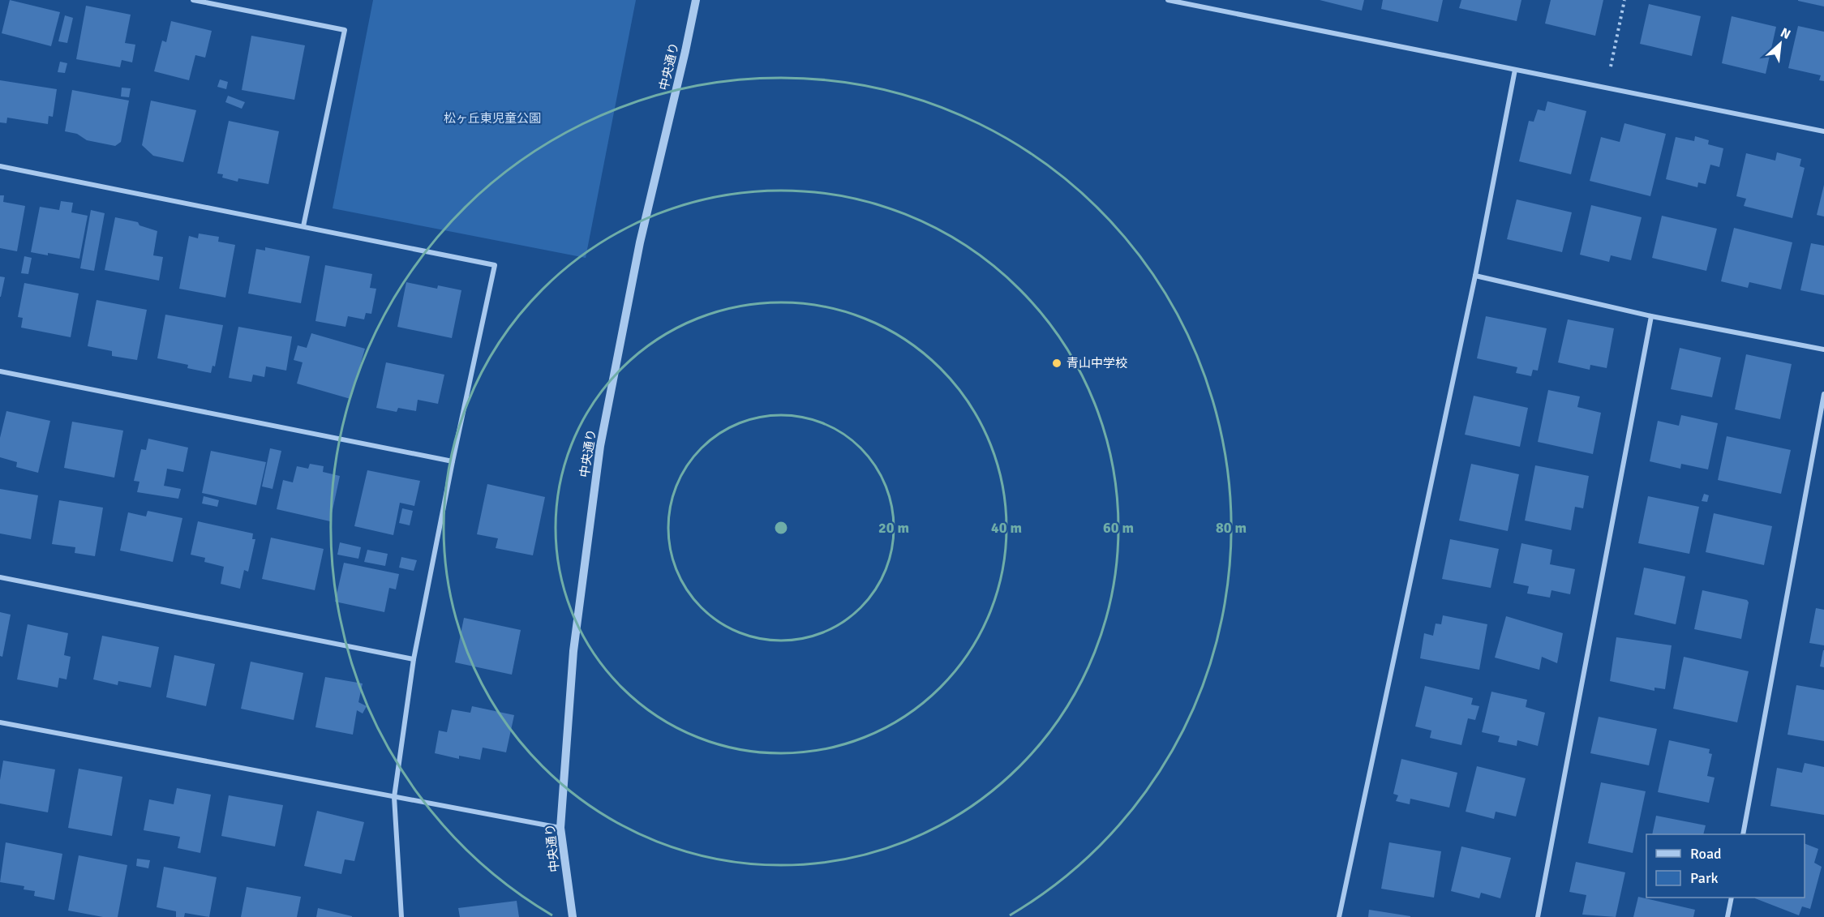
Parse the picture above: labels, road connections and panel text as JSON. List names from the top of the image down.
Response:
{
  "streets": {
    "street": ["中央通り"]
  },
  "parks": ["松ヶ丘東児童公園"],
  "places": ["青山中学校"],
  "legend": ["Road", "Park"],
  "north": "top right",
  "rings": [
    "20 m",
    "40 m",
    "60 m",
    "80 m"
  ]
}
